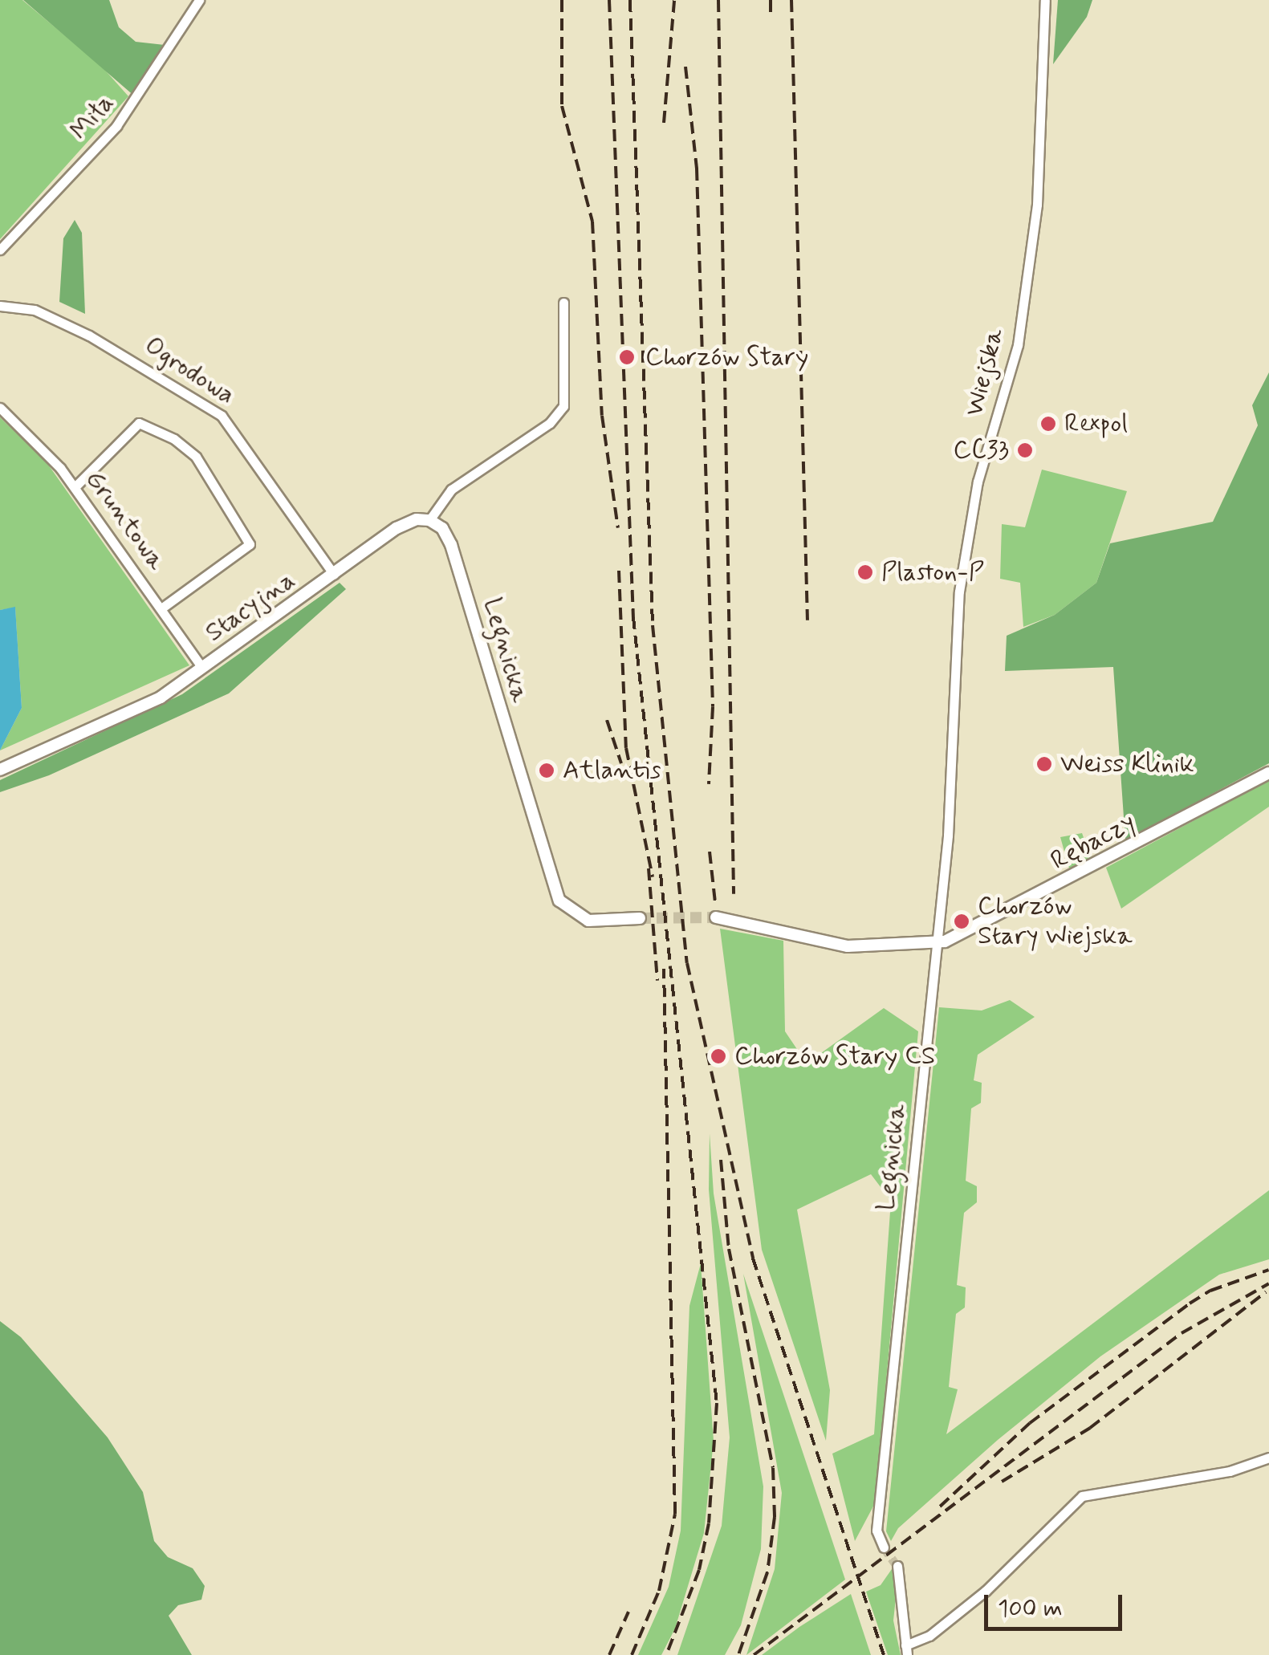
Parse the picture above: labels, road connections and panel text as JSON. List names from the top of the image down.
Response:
{
  "streets": {
    "street": [
      "Miła",
      "Ogrodowa",
      "Wiejska",
      "Gruntowa",
      "Stacyjna",
      "Legnicka",
      "Rębaczy"
    ]
  },
  "crossings": [
    ["Ogrodowa", "Stacyjna"],
    ["Wiejska", "Legnicka"],
    ["Wiejska", "Rębaczy"],
    ["Gruntowa", "Stacyjna"],
    ["Stacyjna", "Legnicka"],
    ["Legnicka", "Rębaczy"]
  ],
  "places": [
    "Chorzów Stary",
    "Rexpol",
    "CC33",
    "Plaston-P",
    "Weiss Klinik",
    "Atlantis",
    "Chorzów Stary Wiejska",
    "Chorzów Stary CS"
  ],
  "scale_bar": "100 m"
}
